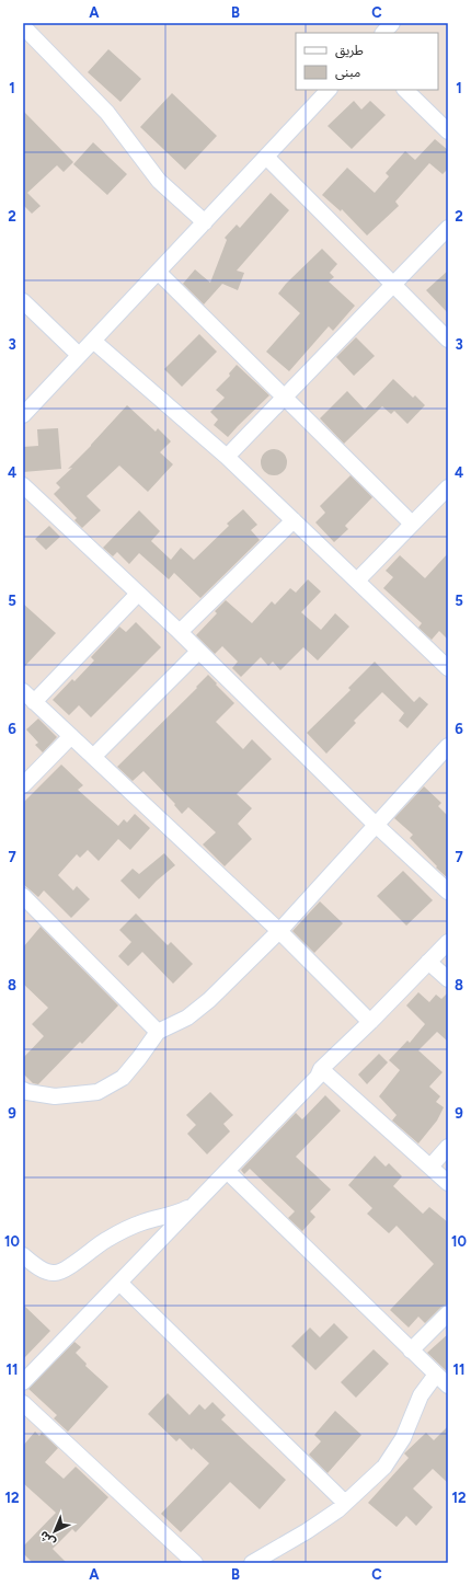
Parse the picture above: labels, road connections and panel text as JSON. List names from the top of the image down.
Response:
{
  "legend": ["طريق", "مبنى"],
  "north": "bottom left",
  "grid": {
    "columns": ["A", "B", "C"],
    "rows": [
      "1",
      "2",
      "3",
      "4",
      "5",
      "6",
      "7",
      "8",
      "9",
      "10",
      "11",
      "12"
    ]
  }
}
